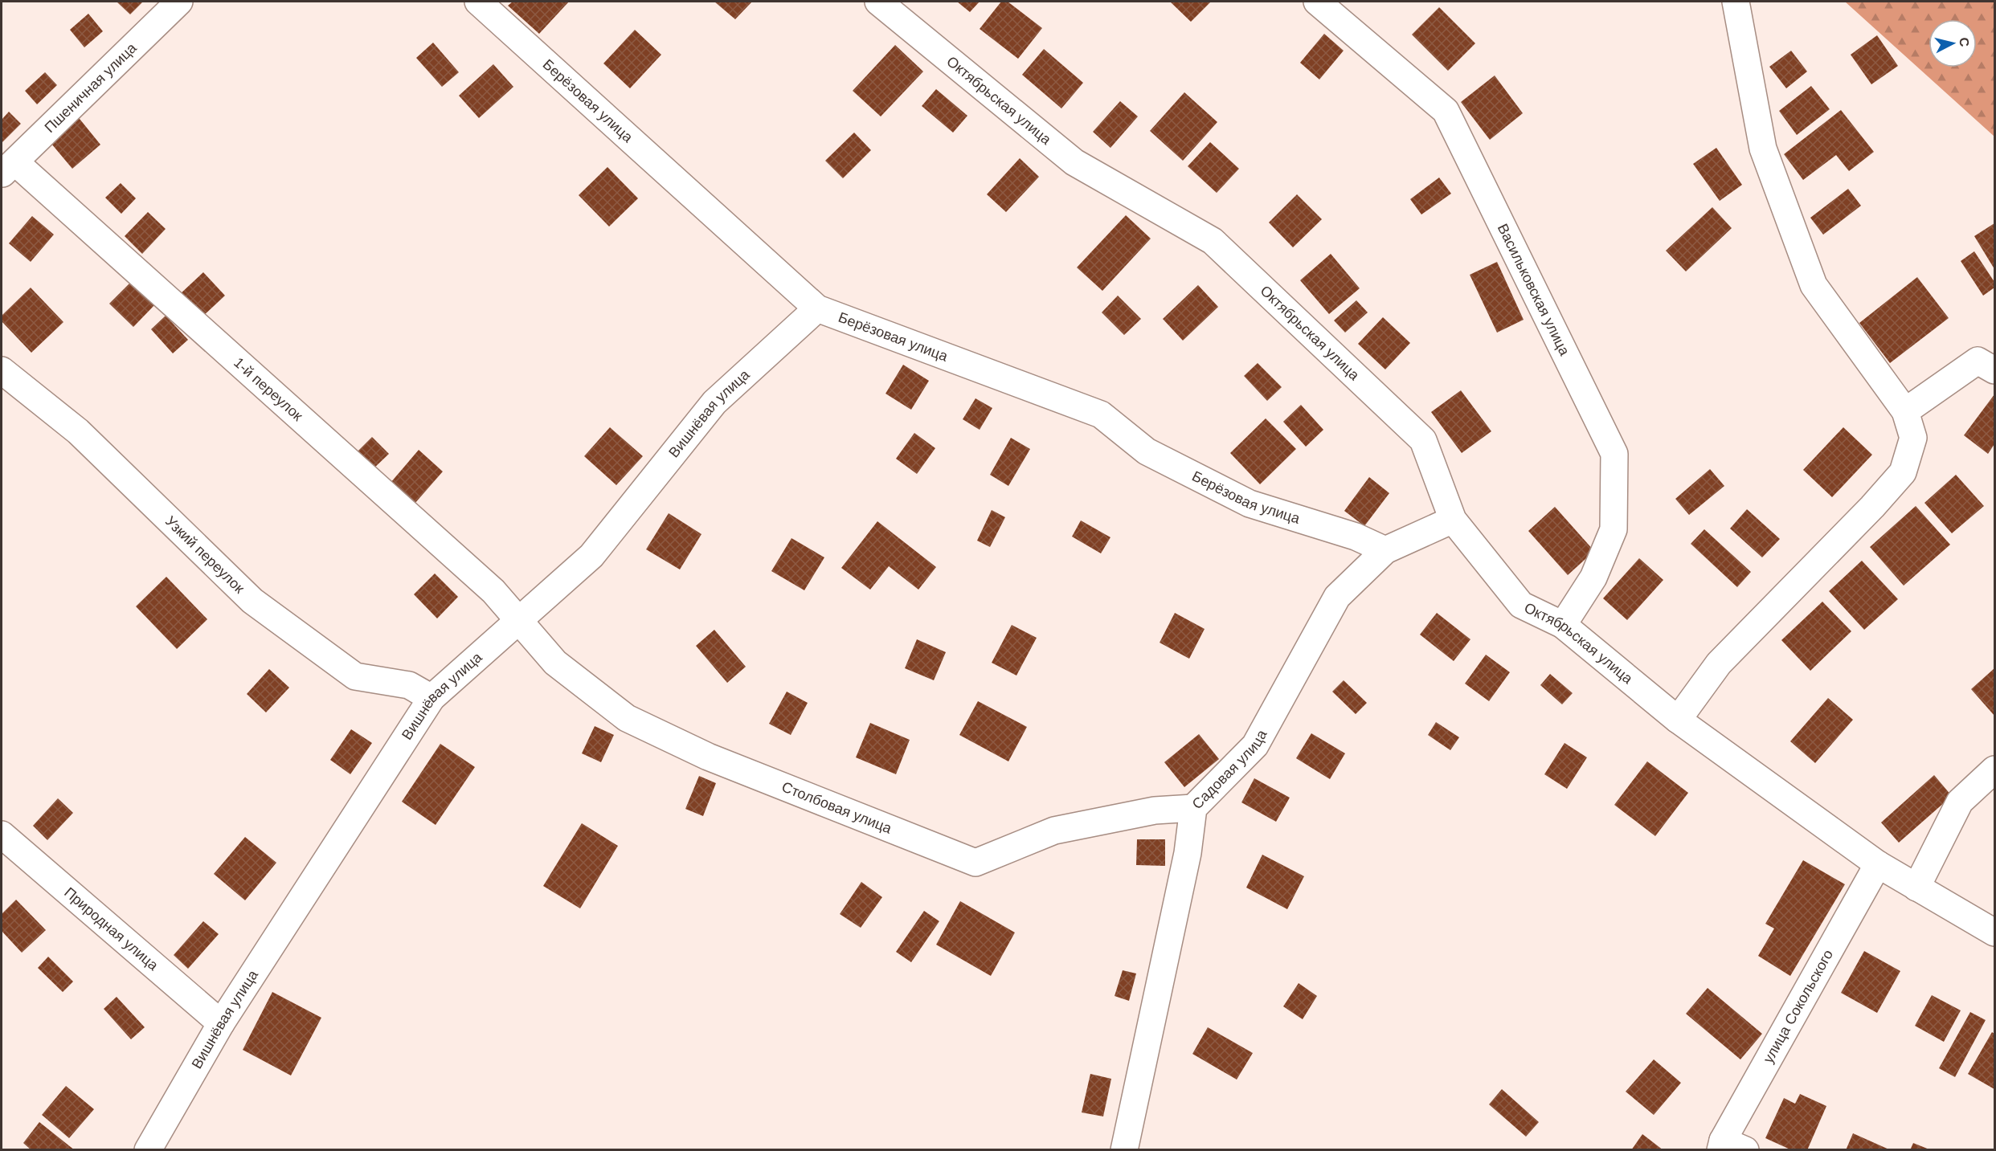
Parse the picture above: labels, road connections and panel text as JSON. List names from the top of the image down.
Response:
{
  "streets": {
    "street": [
      "Пшеничная улица",
      "Октябрьская улица",
      "Берёзовая улица",
      "Васильковская улица",
      "1-й переулок",
      "Вишнёвая улица",
      "Узкий переулок",
      "Садовая улица",
      "Столбовая улица",
      "Природная улица",
      "улица Сокольского"
    ]
  },
  "crossings": [
    ["Пшеничная улица", "1-й переулок"],
    ["Октябрьская улица", "Васильковская улица"],
    ["Октябрьская улица", "Садовая улица"],
    ["Октябрьская улица", "улица Сокольского"],
    ["Берёзовая улица", "Вишнёвая улица"],
    ["Берёзовая улица", "Садовая улица"],
    ["1-й переулок", "Вишнёвая улица"],
    ["1-й переулок", "Столбовая улица"],
    ["Вишнёвая улица", "Узкий переулок"],
    ["Вишнёвая улица", "Столбовая улица"],
    ["Вишнёвая улица", "Природная улица"],
    ["Садовая улица", "Столбовая улица"]
  ],
  "north": "right"
}
